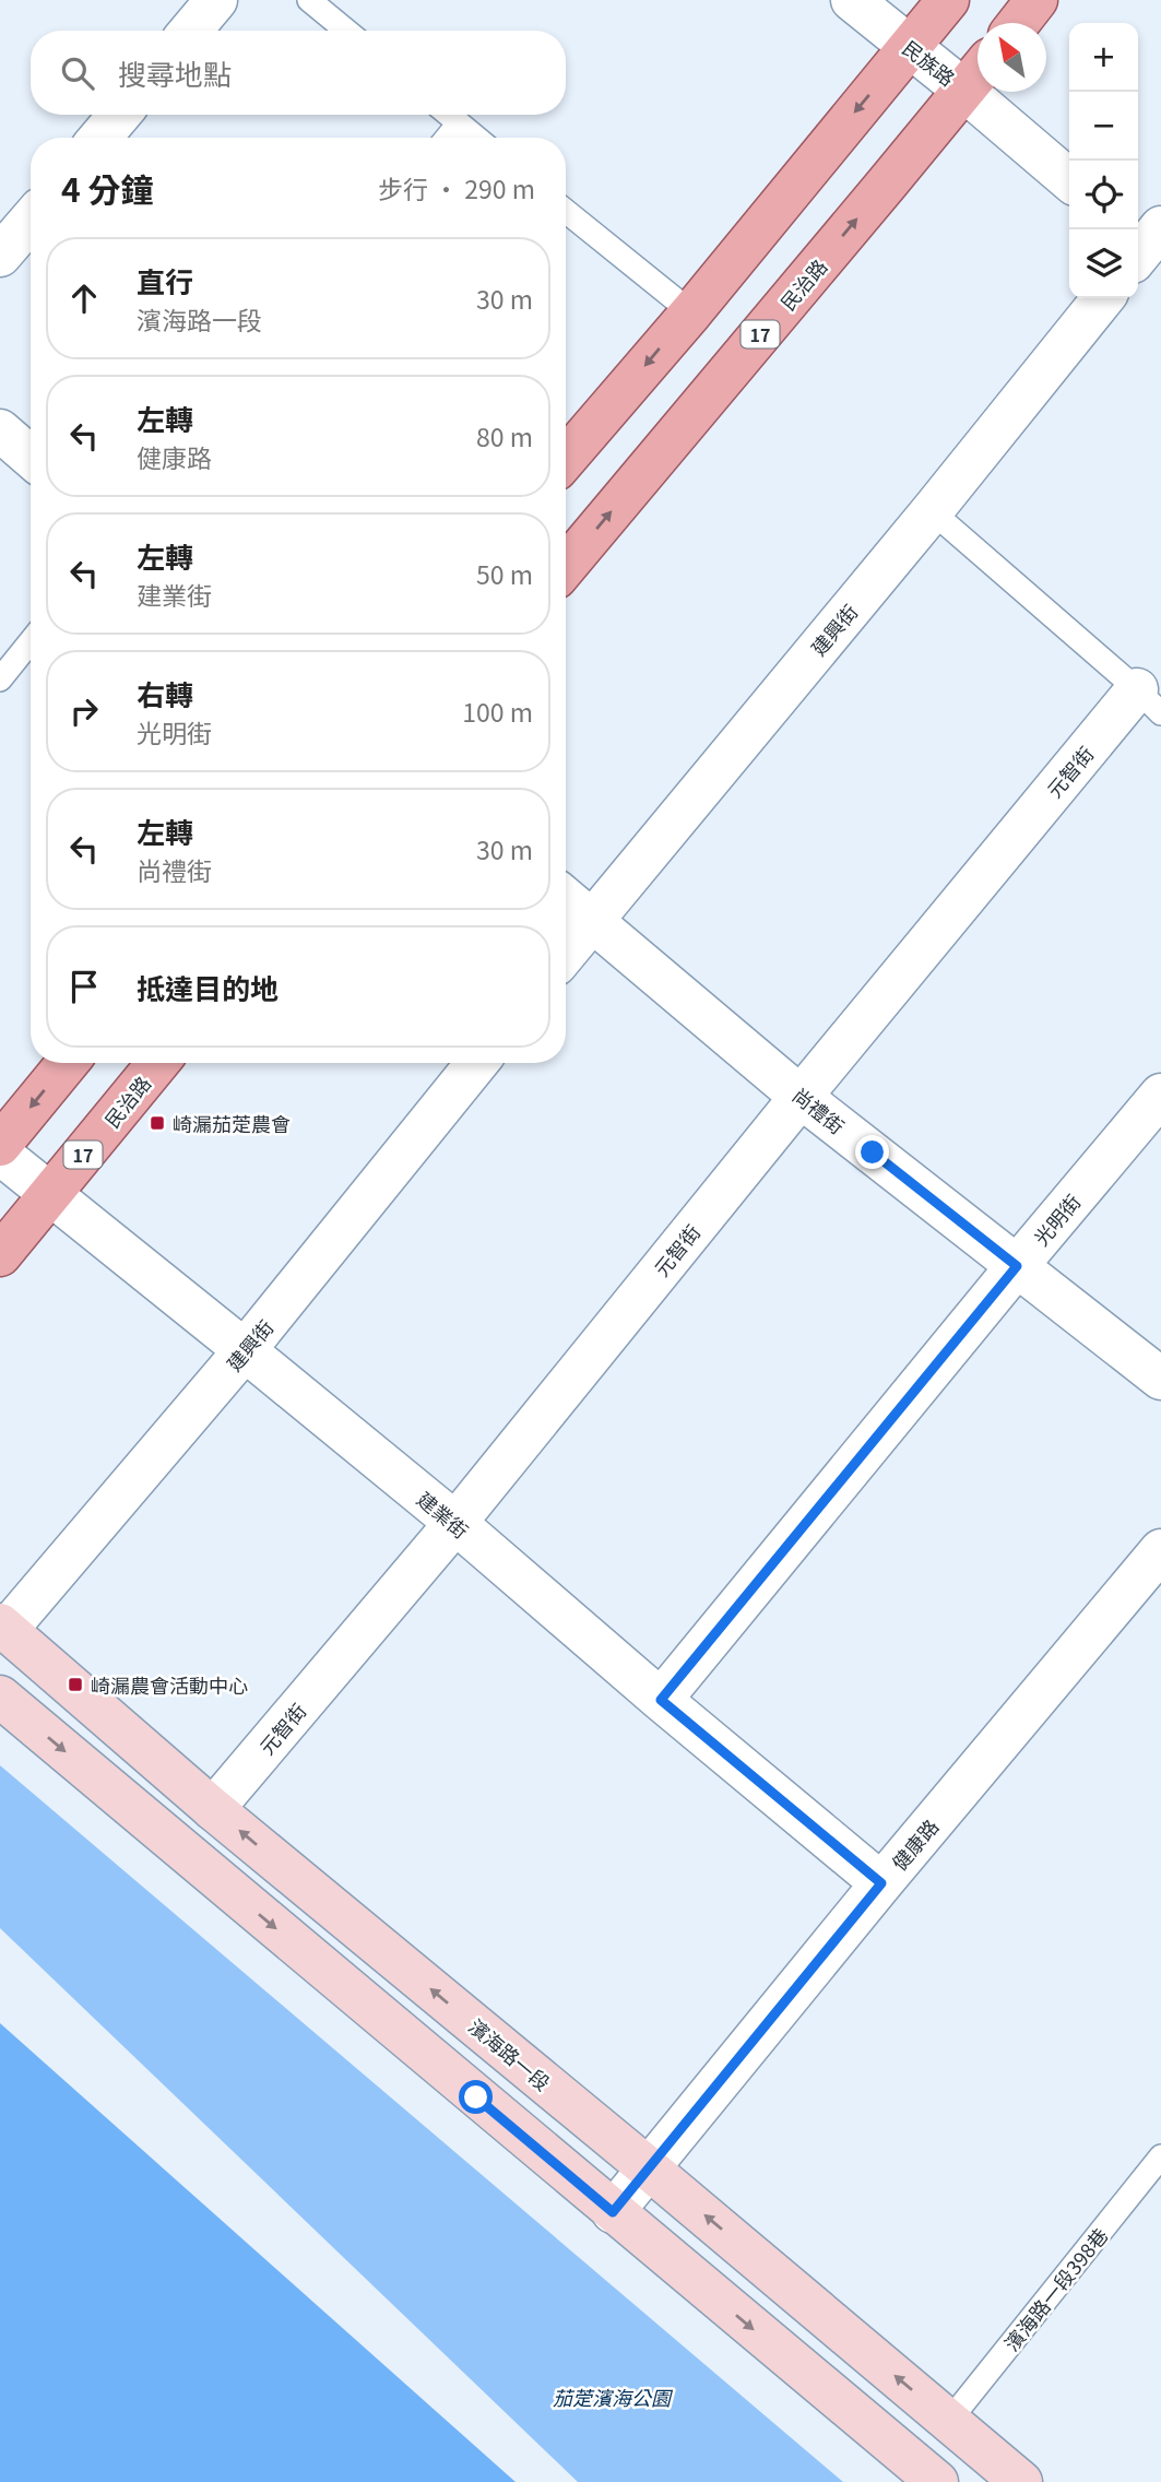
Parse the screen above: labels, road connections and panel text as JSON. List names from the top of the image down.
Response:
{
  "streets": {
    "main road": ["民治路", "17"],
    "street": [
      "民族路",
      "建興街",
      "元智街",
      "尚禮街",
      "光明街",
      "建業街",
      "健康路",
      "濱海路一段"
    ],
    "lane": ["濱海路一段398巷"]
  },
  "crossings": [
    ["民族路", "民治路"],
    ["民治路", "建業街"],
    ["建興街", "尚禮街"],
    ["建興街", "建業街"],
    ["建興街", "濱海路一段"],
    ["元智街", "尚禮街"],
    ["元智街", "建業街"],
    ["元智街", "濱海路一段"],
    ["尚禮街", "光明街"],
    ["光明街", "建業街"],
    ["建業街", "健康路"],
    ["健康路", "濱海路一段"],
    ["濱海路一段", "濱海路一段398巷"]
  ],
  "parks": ["茄萣濱海公園"],
  "places": {
    "transit": ["崎漏茄萣農會", "崎漏農會活動中心"]
  },
  "north": "top left",
  "page": {
    "map_buttons": ["+", "−"],
    "search": "搜尋地點",
    "heading": ["4 分鐘", "步行 · 290 m"],
    "list": [
      ["直行", "濱海路一段", "30 m"],
      ["左轉", "健康路", "80 m"],
      ["左轉", "建業街", "50 m"],
      ["右轉", "光明街", "100 m"],
      ["左轉", "尚禮街", "30 m"],
      "抵達目的地"
    ]
  }
}
